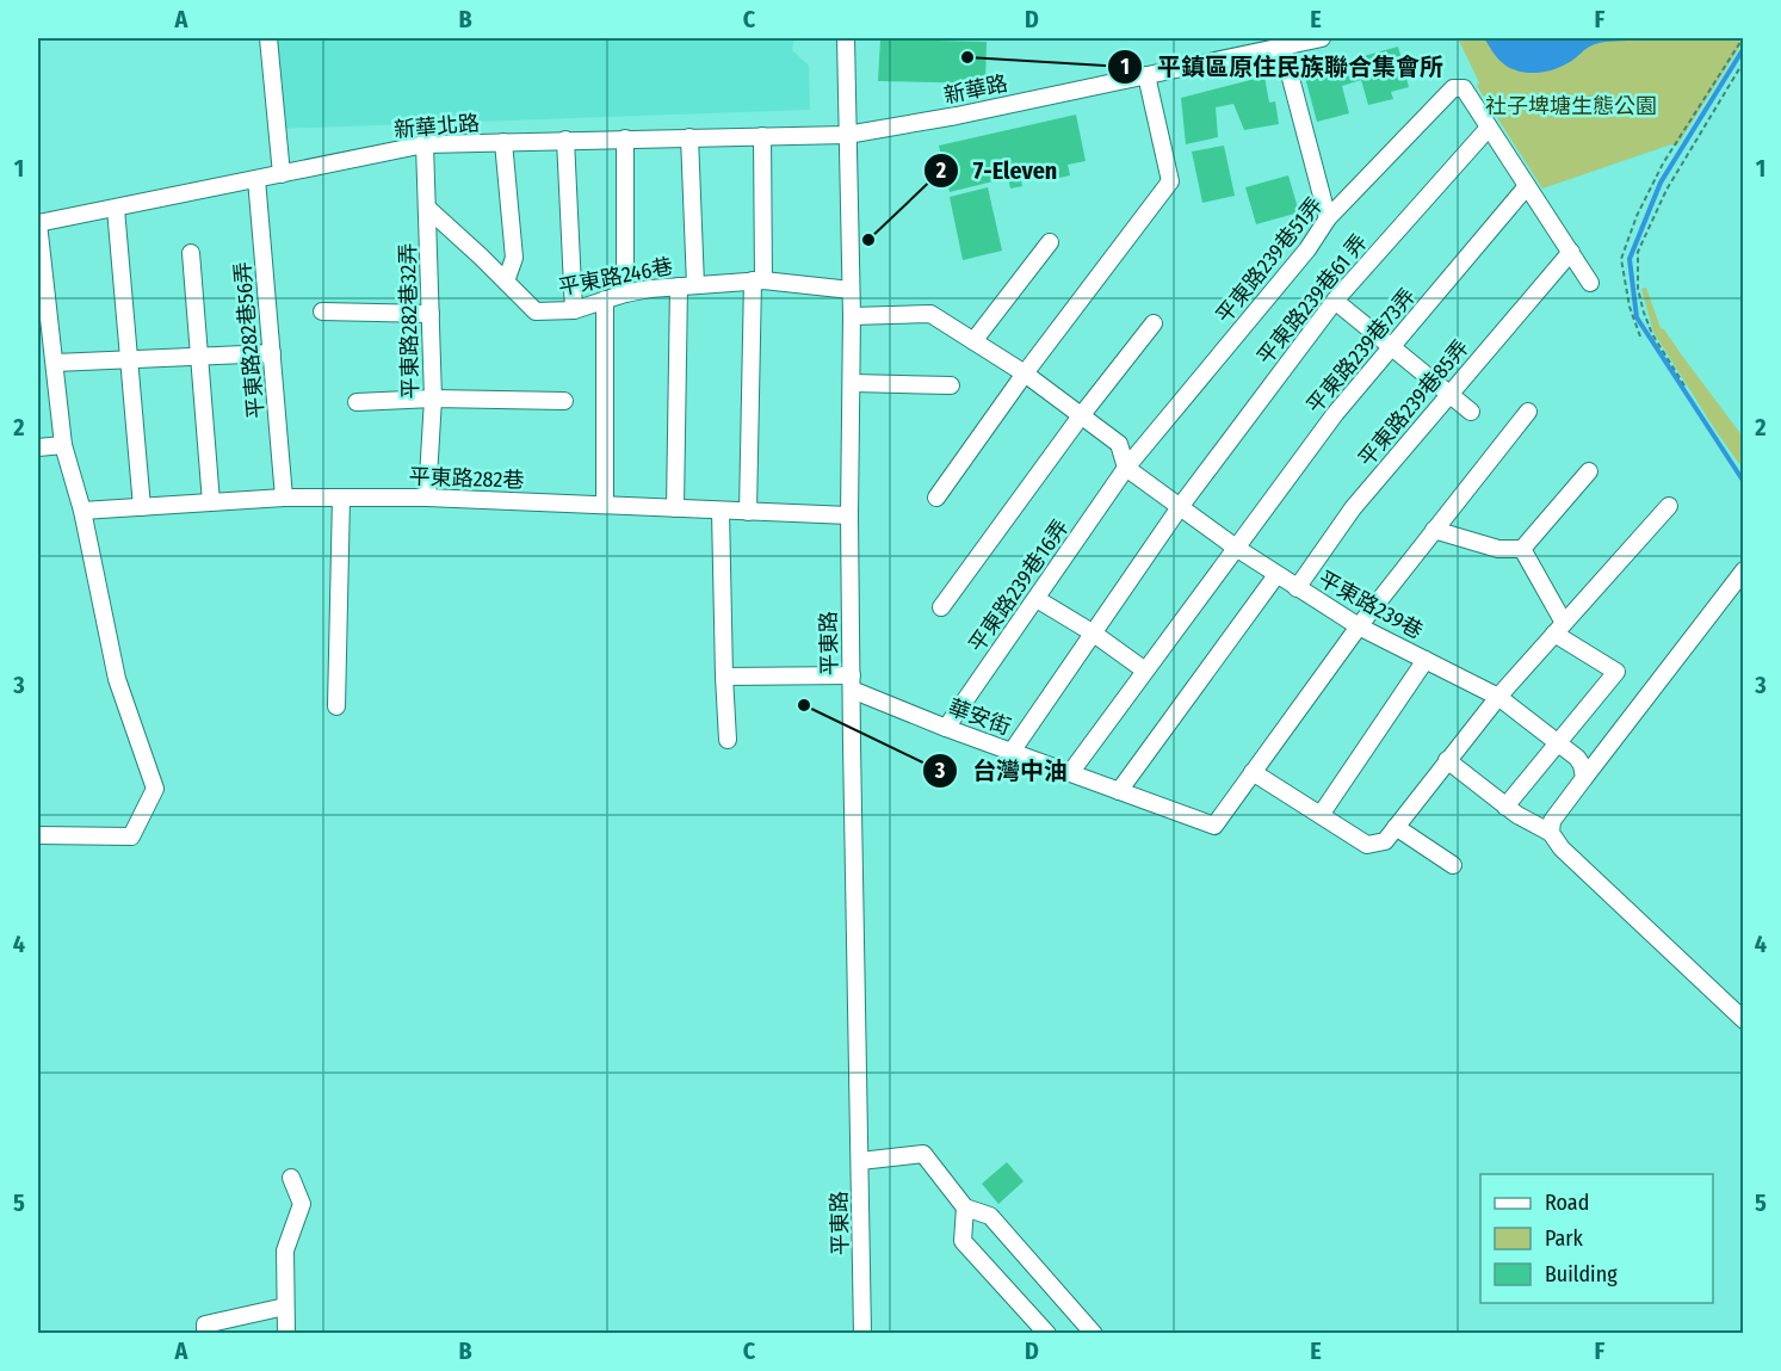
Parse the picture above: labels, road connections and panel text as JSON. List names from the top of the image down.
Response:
{
  "streets": {
    "street": [
      "新華路",
      "新華北路",
      "平東路239巷51弄",
      "平東路246巷",
      "平東路239巷61 弄",
      "平東路282巷32弄",
      "平東路282巷56弄",
      "平東路239巷73弄",
      "平東路239巷85弄",
      "平東路282巷",
      "平東路239巷16弄",
      "平東路239巷",
      "平東路",
      "華安街"
    ]
  },
  "crossings": [
    ["新華路", "新華北路"],
    ["新華路", "平東路"],
    ["新華北路", "平東路282巷32弄"],
    ["新華北路", "平東路282巷56弄"],
    ["新華北路", "平東路"],
    ["平東路239巷51弄", "平東路239巷61 弄"],
    ["平東路239巷51弄", "平東路239巷16弄"],
    ["平東路239巷51弄", "平東路239巷"],
    ["平東路246巷", "平東路282巷32弄"],
    ["平東路246巷", "平東路"],
    ["平東路239巷61 弄", "平東路239巷"],
    ["平東路239巷61 弄", "華安街"],
    ["平東路282巷32弄", "平東路282巷"],
    ["平東路282巷56弄", "平東路282巷"],
    ["平東路239巷73弄", "平東路239巷"],
    ["平東路239巷73弄", "華安街"],
    ["平東路239巷85弄", "平東路239巷"],
    ["平東路282巷", "平東路"],
    ["平東路239巷16弄", "平東路239巷"],
    ["平東路239巷16弄", "華安街"],
    ["平東路239巷", "平東路"],
    ["平東路", "華安街"]
  ],
  "parks": ["社子埤塘生態公園"],
  "places": ["平鎮區原住民族聯合集會所", "7-Eleven", "台灣中油"],
  "legend": ["Road", "Park", "Building"],
  "grid": {
    "columns": [
      "A",
      "B",
      "C",
      "D",
      "E",
      "F"
    ],
    "rows": [
      "1",
      "2",
      "3",
      "4",
      "5"
    ]
  }
}
